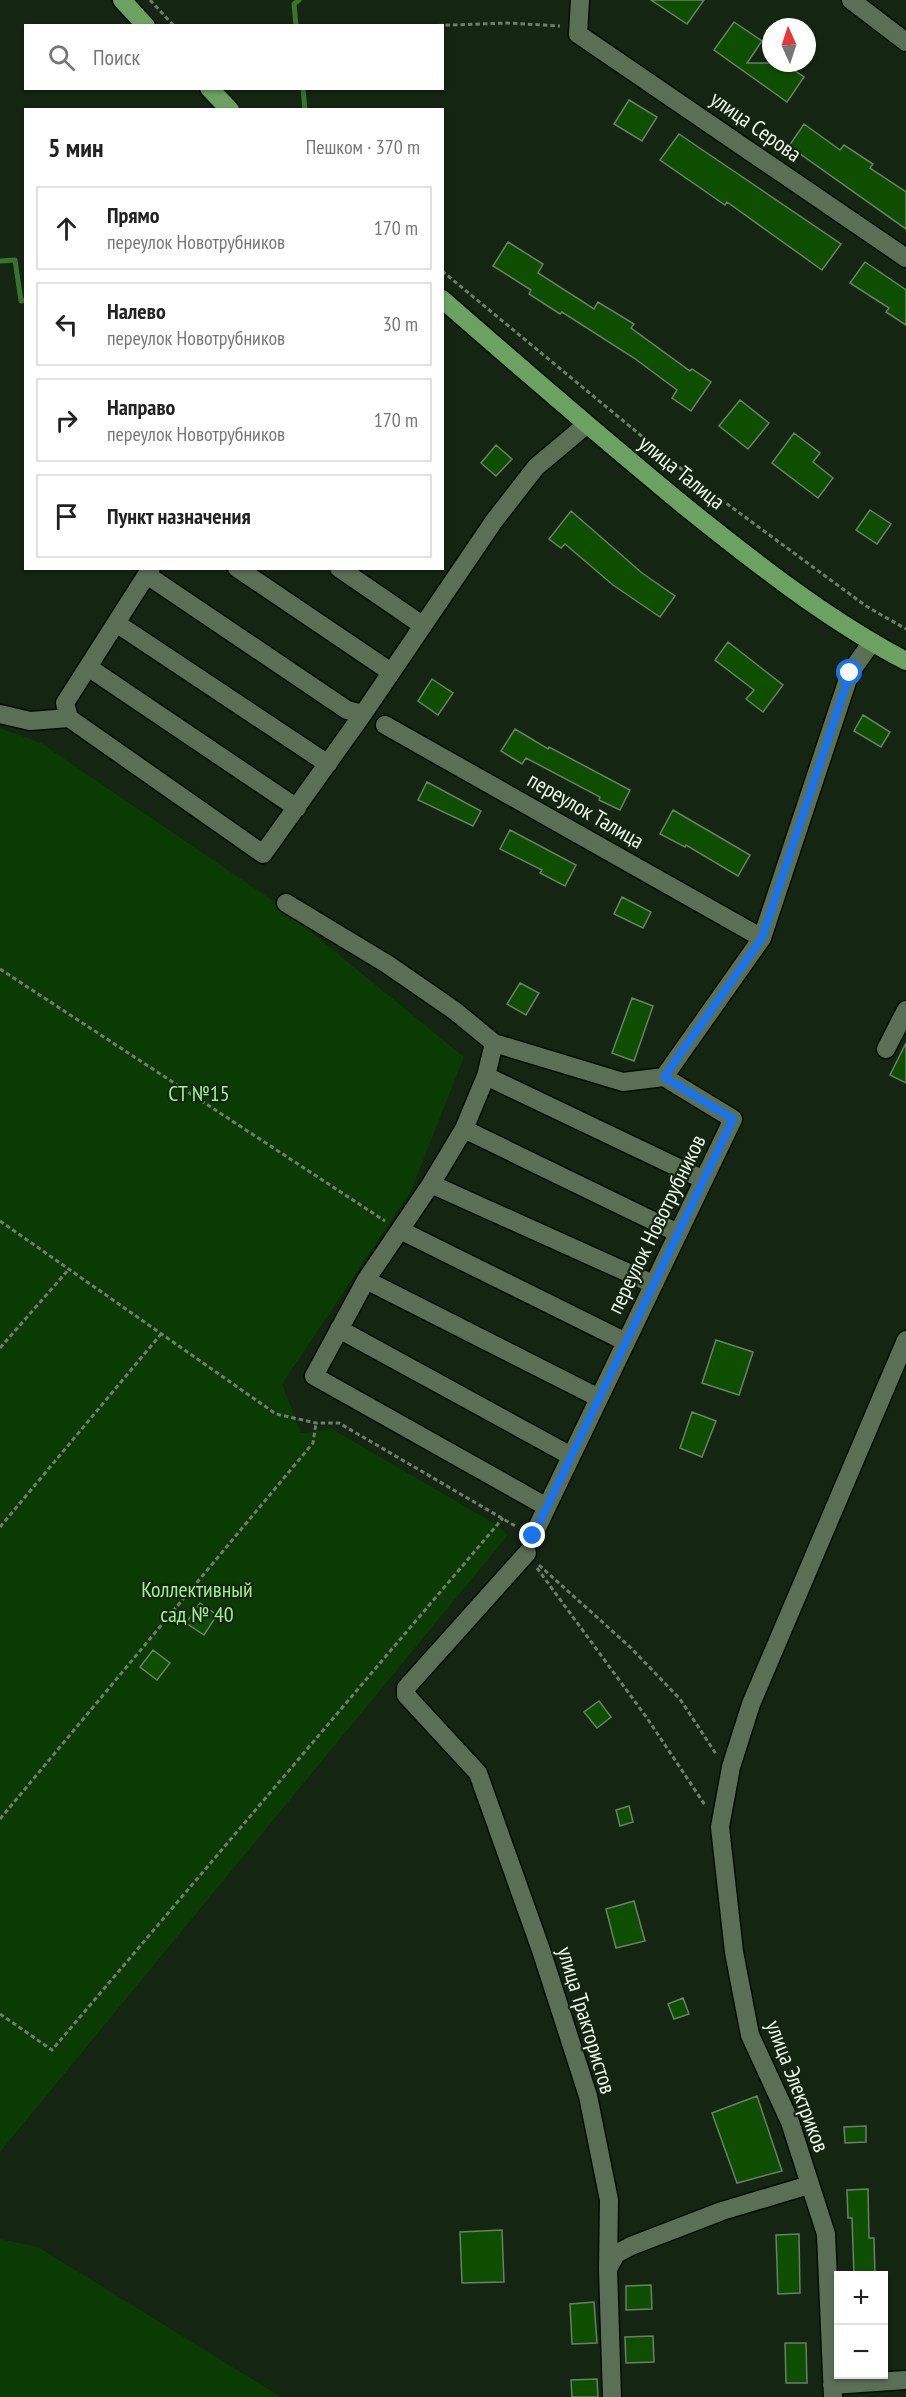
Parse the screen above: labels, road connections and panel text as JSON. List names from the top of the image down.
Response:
{
  "streets": {
    "main road": ["улица Талица"],
    "street": [
      "улица Серова",
      "переулок Талица",
      "переулок Новотрубников",
      "улица Трактористов",
      "улица Электриков"
    ]
  },
  "crossings": [
    ["переулок Новотрубников", "улица Трактористов"]
  ],
  "parks": ["СТ №15", "Коллективный сад № 40"],
  "north": "top",
  "page": {
    "search": "Поиск",
    "heading": ["5 мин", "Пешком · 370 m"],
    "list": [
      ["Прямо", "переулок Новотрубников", "170 m"],
      ["Налево", "переулок Новотрубников", "30 m"],
      ["Направо", "переулок Новотрубников", "170 m"],
      "Пункт назначения"
    ],
    "map_buttons": ["+", "−"]
  }
}
